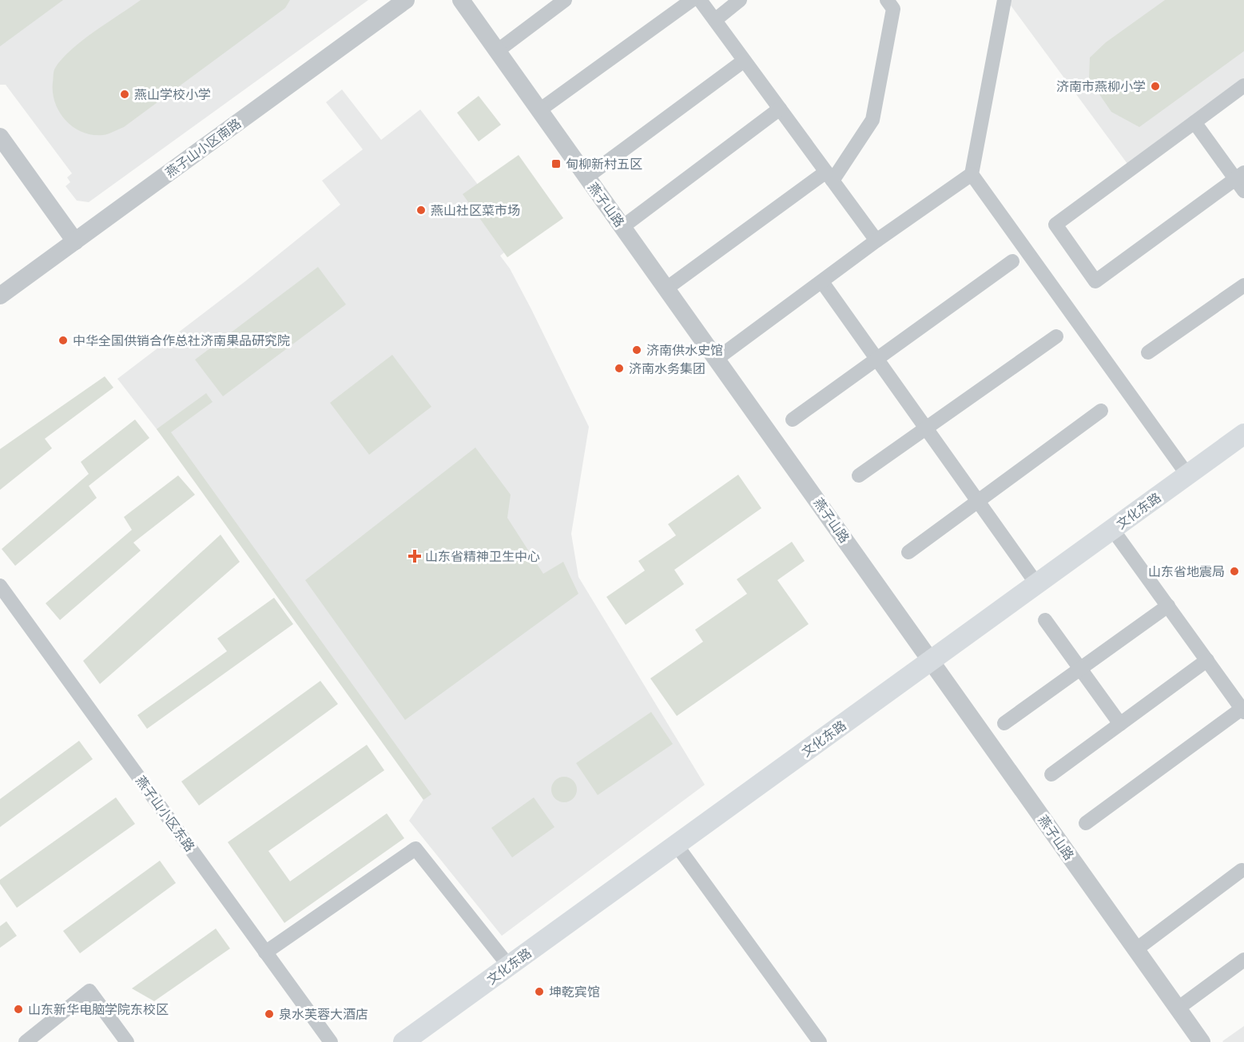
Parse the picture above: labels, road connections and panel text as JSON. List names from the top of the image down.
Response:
{
  "streets": {
    "main road": ["文化东路"],
    "street": ["燕子山小区南路", "燕子山路", "燕子山小区东路"]
  },
  "crossings": [
    ["燕子山路", "文化东路"]
  ],
  "places": {
    "other": [
      "济南市燕柳小学",
      "燕山学校小学",
      "燕山社区菜市场",
      "中华全国供销合作总社济南果品研究院",
      "济南供水史馆",
      "济南水务集团",
      "山东省地震局",
      "坤乾宾馆",
      "山东新华电脑学院东校区",
      "泉水芙蓉大酒店"
    ],
    "transit": ["甸柳新村五区"],
    "health": ["山东省精神卫生中心"]
  }
}
